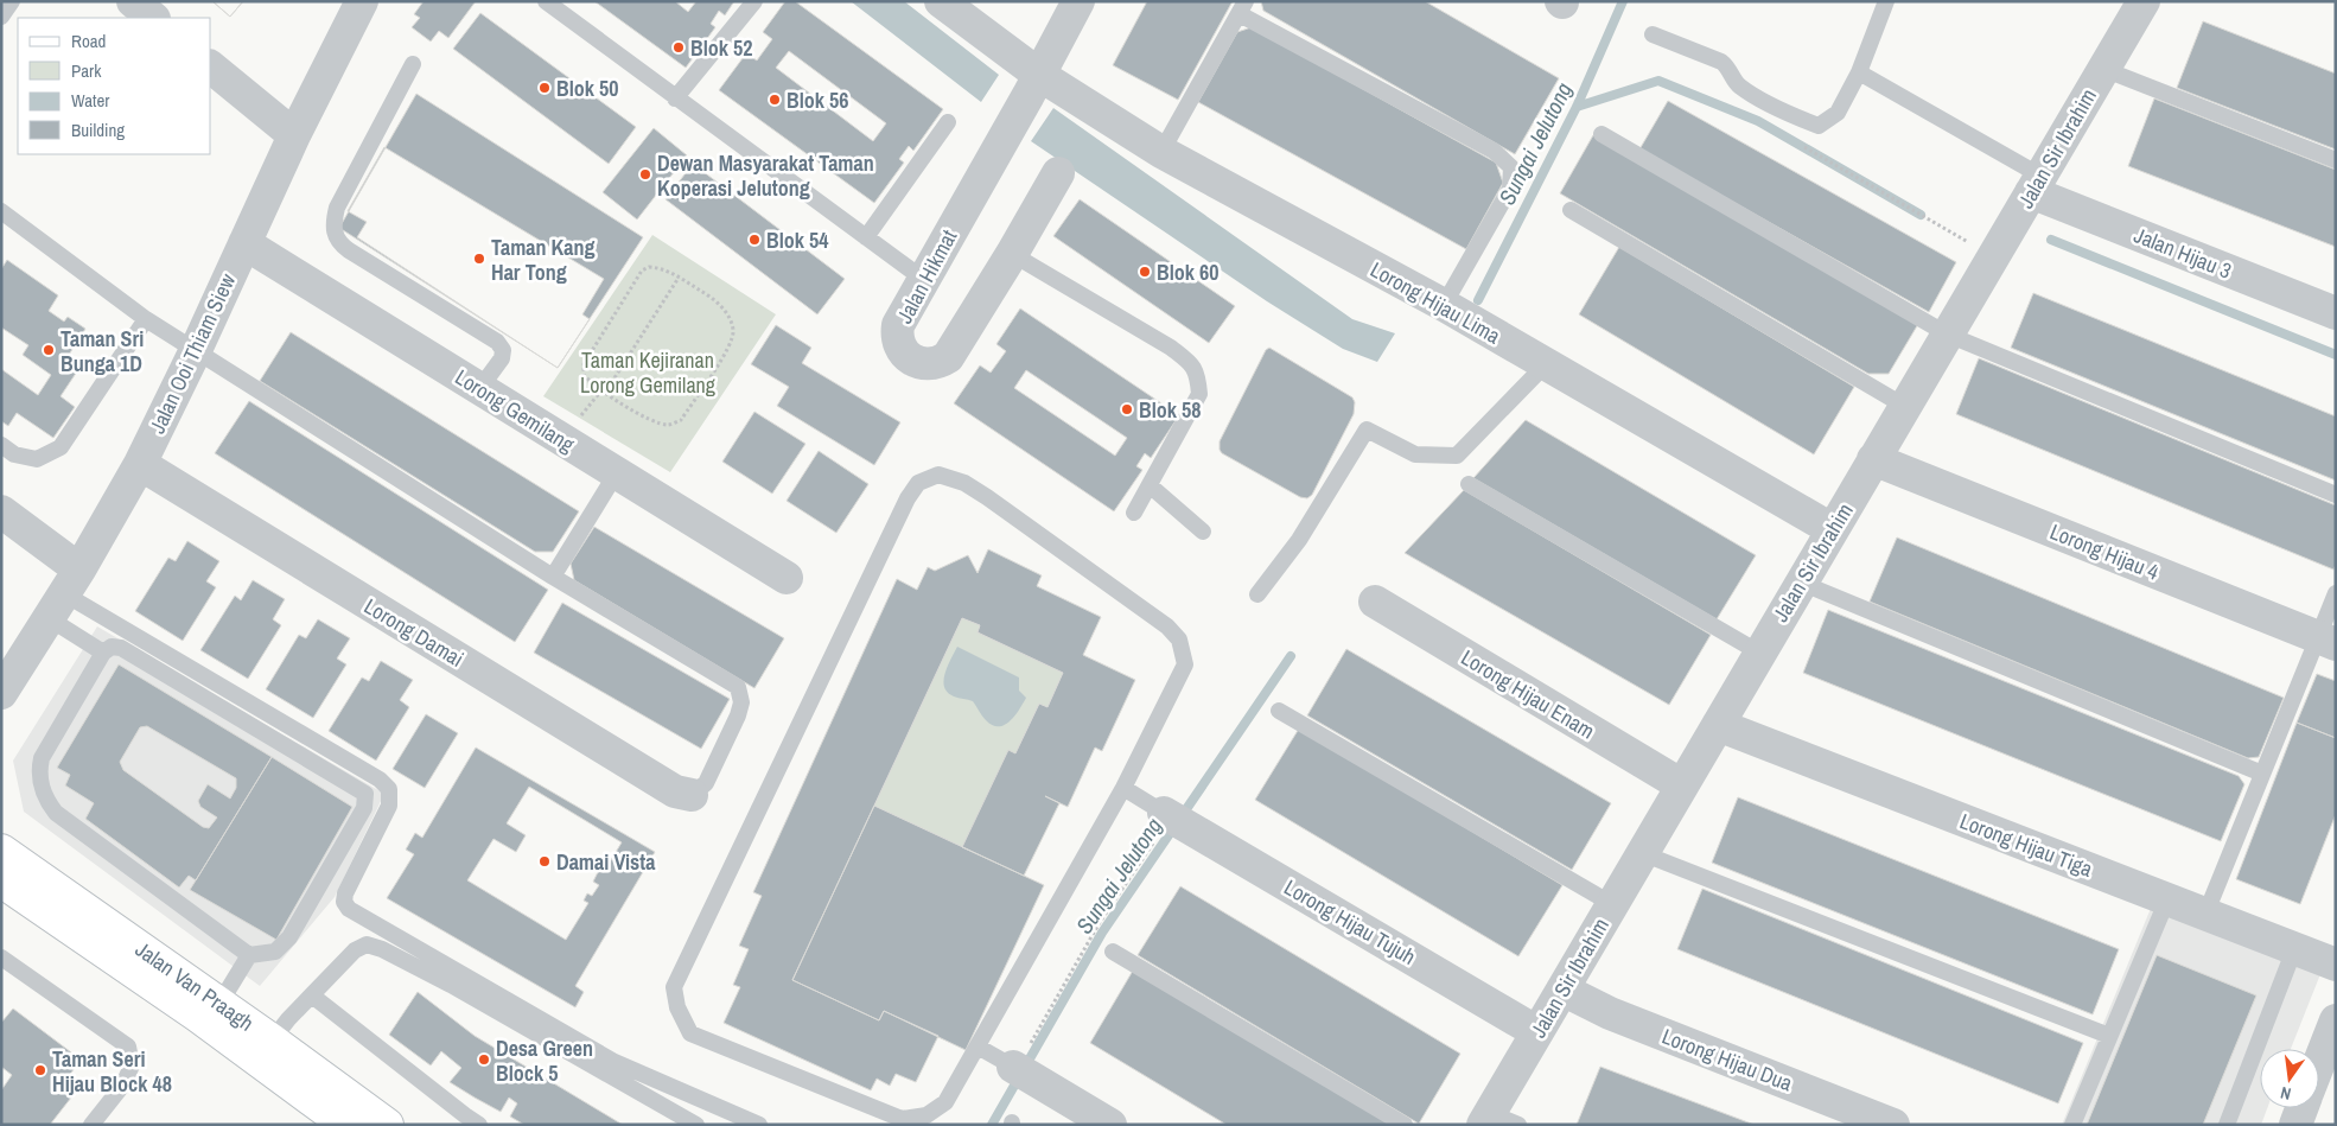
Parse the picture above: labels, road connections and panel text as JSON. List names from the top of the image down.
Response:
{
  "streets": {
    "main road": ["Jalan Van Praagh"],
    "street": [
      "Jalan Sir Ibrahim",
      "Jalan Hijau 3",
      "Jalan Hikmat",
      "Lorong Hijau Lima",
      "Jalan Ooi Thiam Siew",
      "Lorong Gemilang",
      "Lorong Hijau 4",
      "Lorong Damai",
      "Lorong Hijau Enam",
      "Lorong Hijau Tiga",
      "Lorong Hijau Tujuh",
      "Lorong Hijau Dua"
    ]
  },
  "crossings": [
    ["Jalan Sir Ibrahim", "Jalan Hijau 3"],
    ["Jalan Sir Ibrahim", "Lorong Hijau Lima"],
    ["Jalan Sir Ibrahim", "Lorong Hijau 4"],
    ["Jalan Sir Ibrahim", "Lorong Hijau Enam"],
    ["Jalan Sir Ibrahim", "Lorong Hijau Tiga"],
    ["Jalan Sir Ibrahim", "Lorong Hijau Tujuh"],
    ["Jalan Sir Ibrahim", "Lorong Hijau Dua"],
    ["Jalan Hikmat", "Lorong Hijau Lima"],
    ["Jalan Ooi Thiam Siew", "Lorong Gemilang"],
    ["Jalan Ooi Thiam Siew", "Lorong Damai"]
  ],
  "water": ["Sungai Jelutong"],
  "parks": ["Taman Kejiranan Lorong Gemilang"],
  "places": [
    "Blok 52",
    "Blok 50",
    "Blok 56",
    "Dewan Masyarakat Taman Koperasi Jelutong",
    "Blok 54",
    "Taman Kang Har Tong",
    "Blok 60",
    "Taman Sri Bunga 1D",
    "Blok 58",
    "Damai Vista",
    "Desa Green Block 5",
    "Taman Seri Hijau Block 48"
  ],
  "legend": [
    "Road",
    "Park",
    "Water",
    "Building"
  ],
  "north": "bottom"
}
